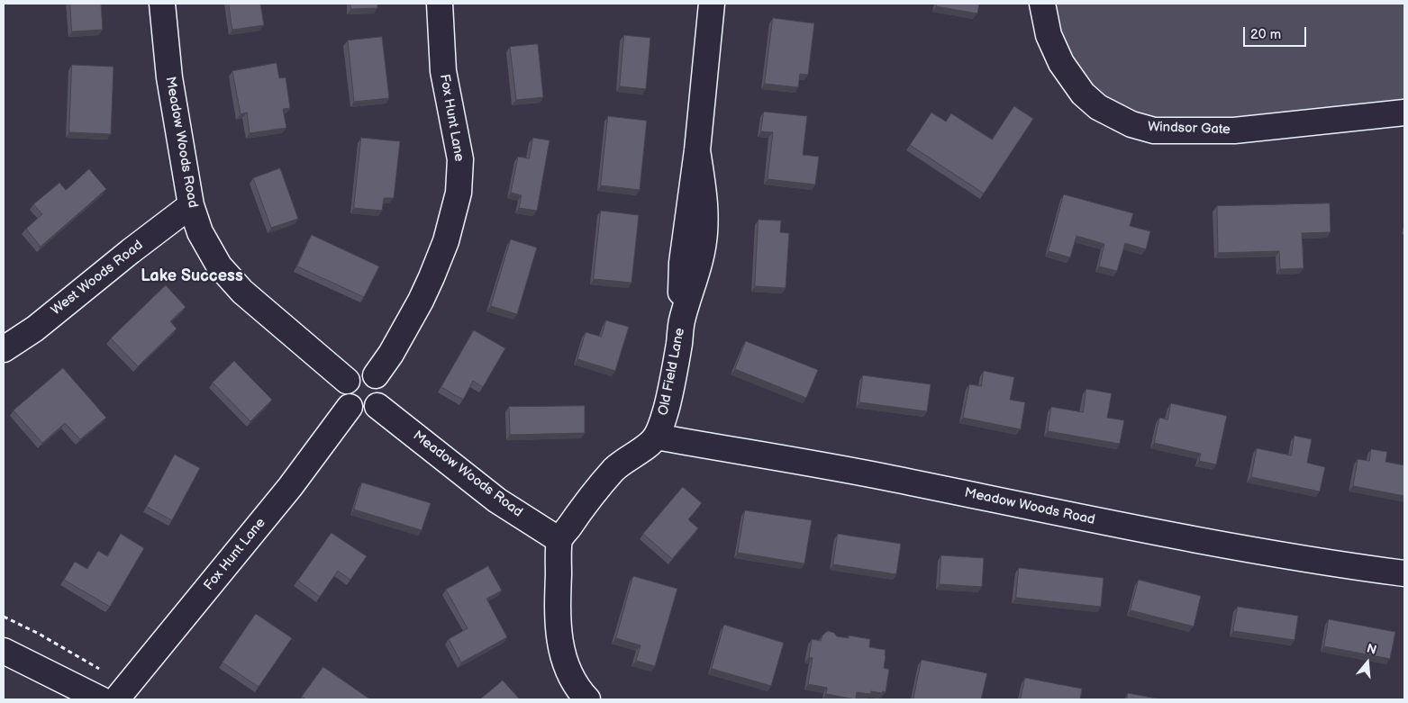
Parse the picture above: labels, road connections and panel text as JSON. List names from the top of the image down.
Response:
{
  "streets": {
    "street": [
      "Fox Hunt Lane",
      "Windsor Gate",
      "Meadow Woods Road",
      "West Woods Road",
      "Old Field Lane"
    ]
  },
  "crossings": [
    ["Fox Hunt Lane", "Meadow Woods Road"],
    ["Meadow Woods Road", "West Woods Road"],
    ["Meadow Woods Road", "Old Field Lane"]
  ],
  "districts": ["Lake Success"],
  "scale_bar": "20 m",
  "north": "top"
}
